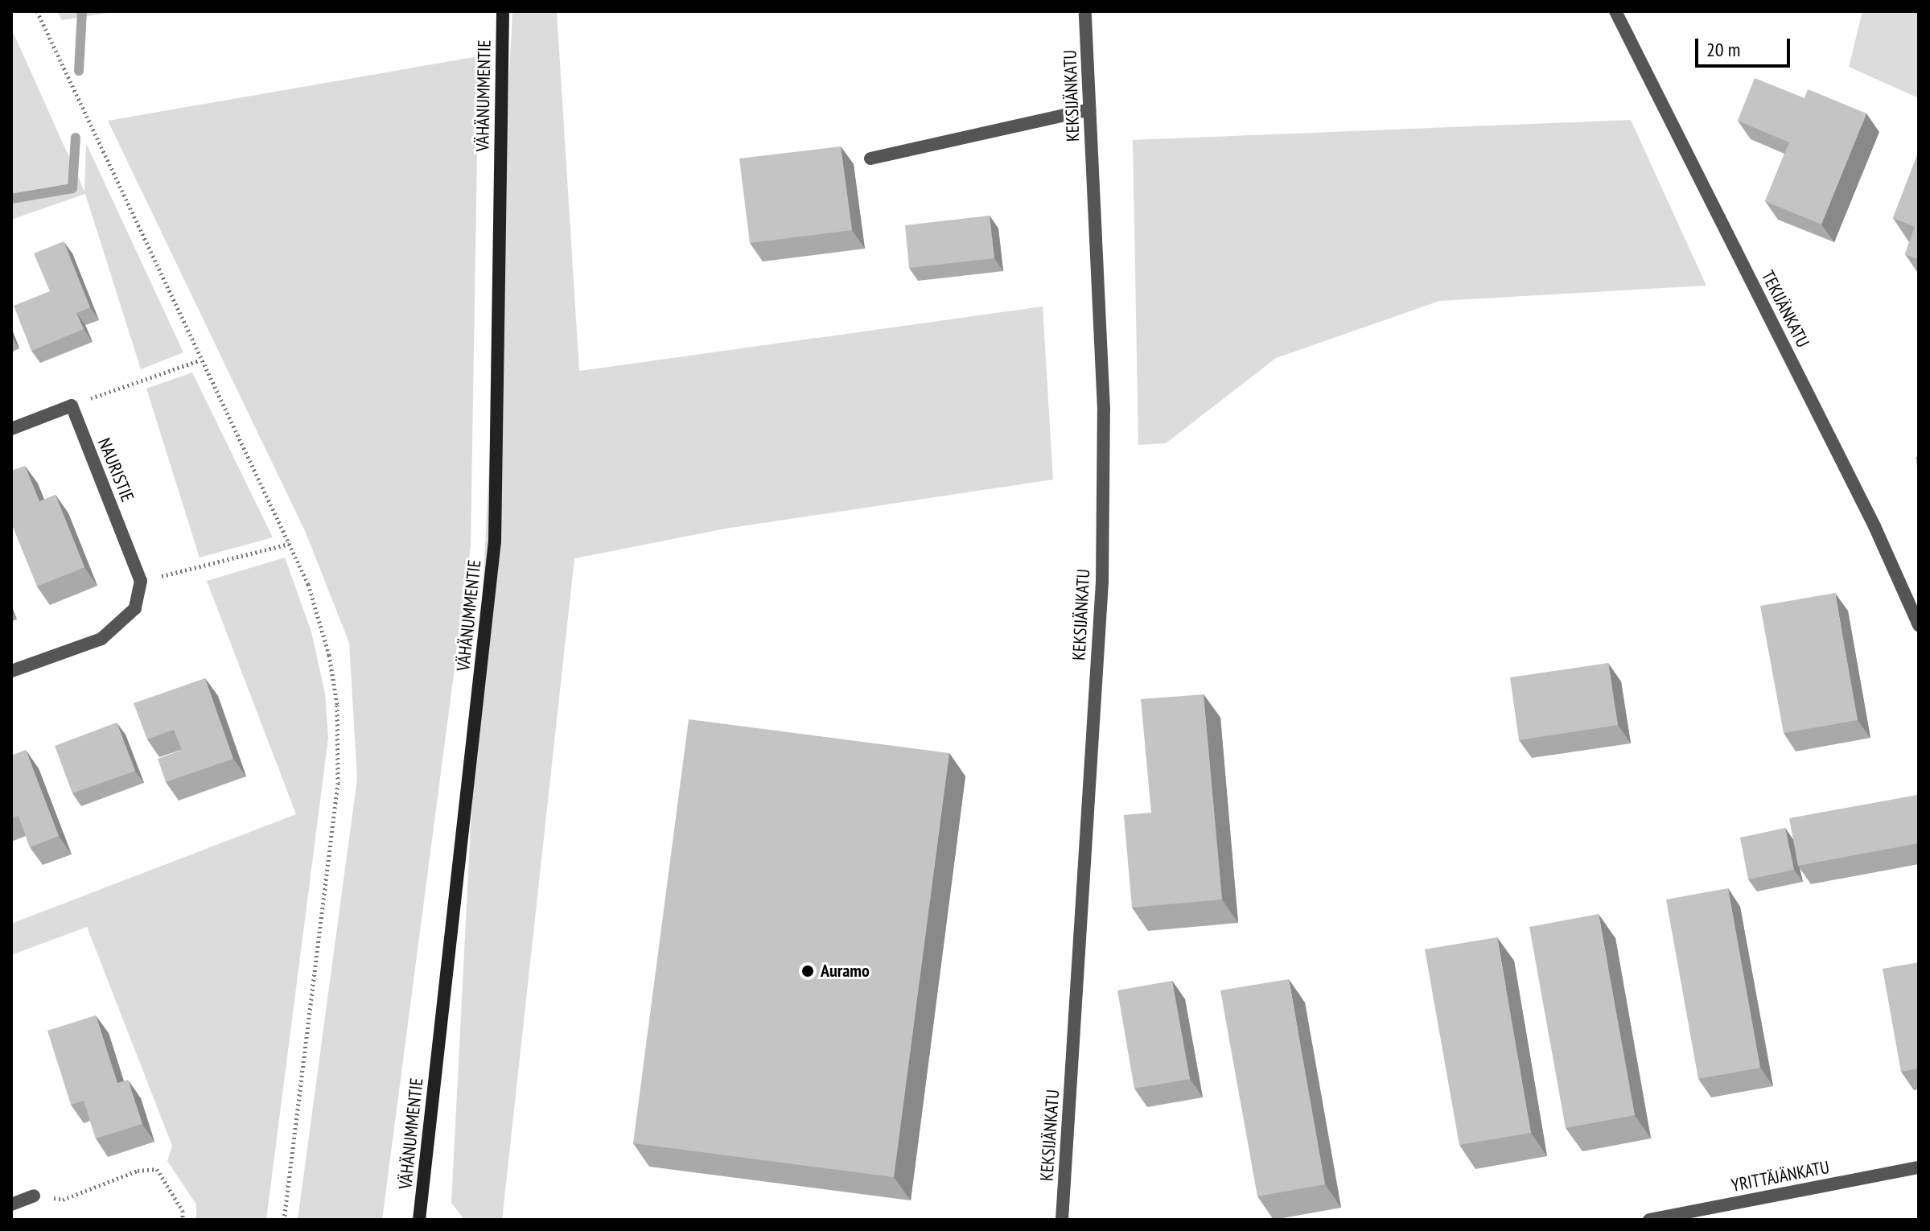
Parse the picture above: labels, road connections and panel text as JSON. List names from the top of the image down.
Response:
{
  "streets": {
    "main road": ["VÄHÄNUMMENTIE"],
    "street": [
      "KEKSIJÄNKATU",
      "TEKIJÄNKATU",
      "NAURISTIE",
      "YRITTÄJÄNKATU"
    ]
  },
  "places": ["Auramo"],
  "scale_bar": "20 m"
}
